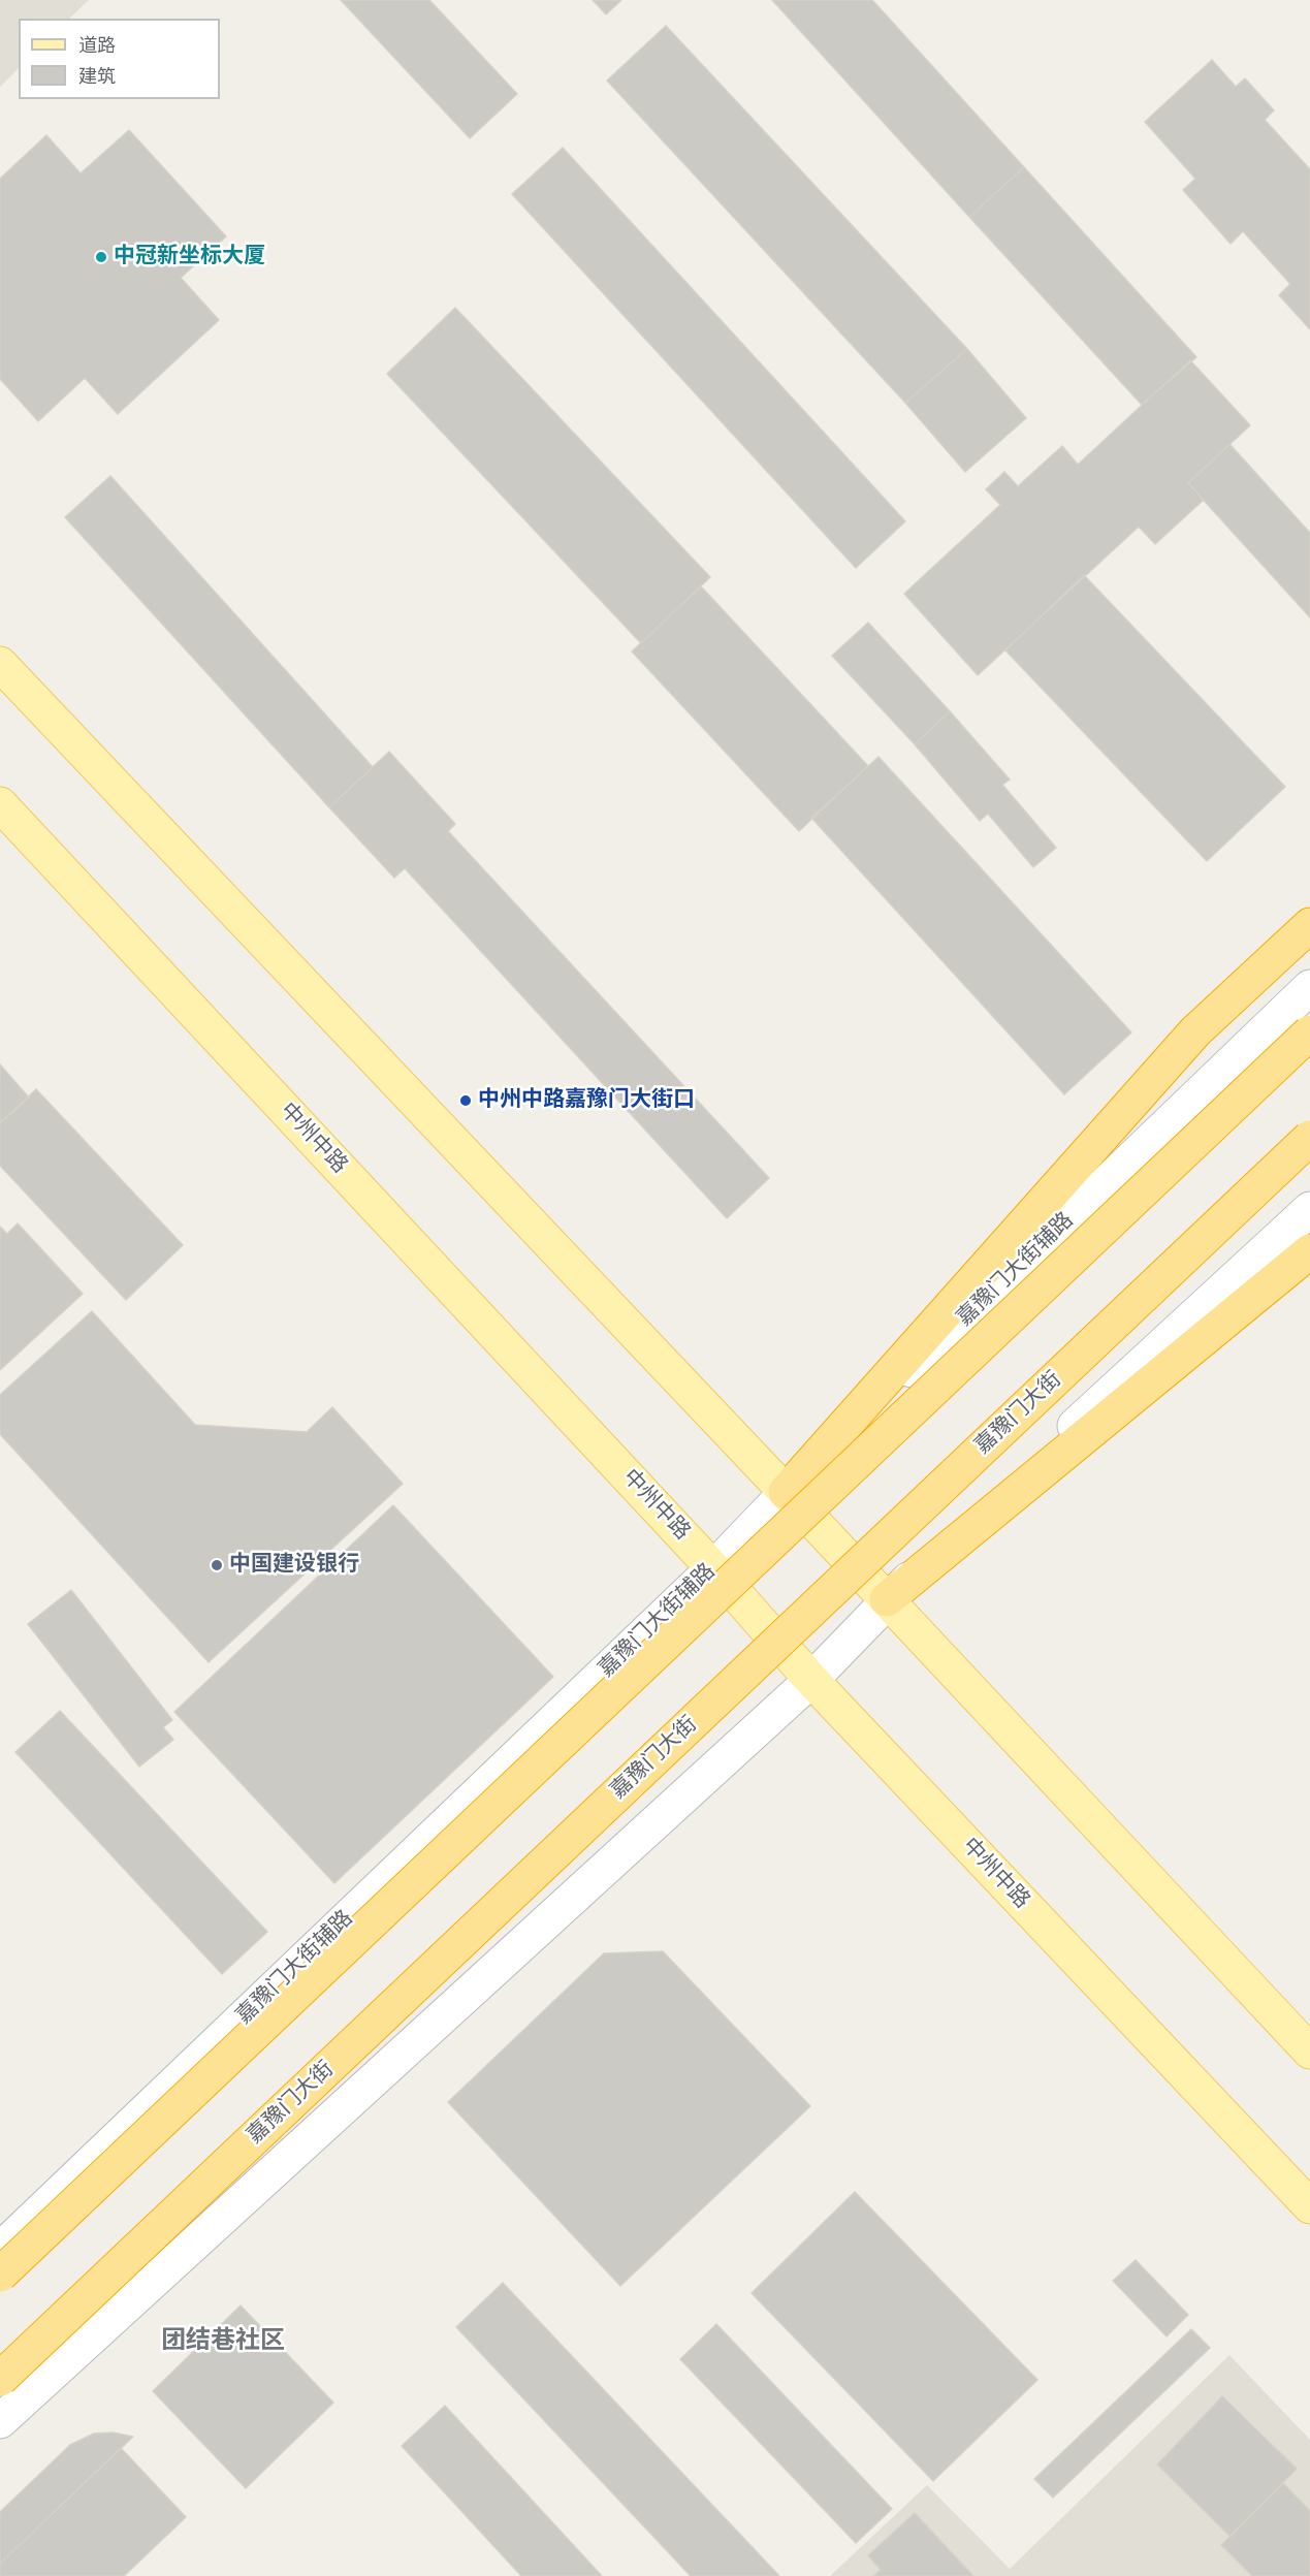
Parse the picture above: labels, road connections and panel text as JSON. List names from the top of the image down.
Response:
{
  "streets": {
    "highway": ["嘉豫门大街"],
    "main road": ["中州中路", "嘉豫门大街辅路"]
  },
  "crossings": [
    ["中州中路", "嘉豫门大街辅路"]
  ],
  "districts": ["团结巷社区"],
  "places": ["中冠新坐标大厦", "中州中路嘉豫门大街口", "中国建设银行"],
  "legend": ["道路", "建筑"]
}
